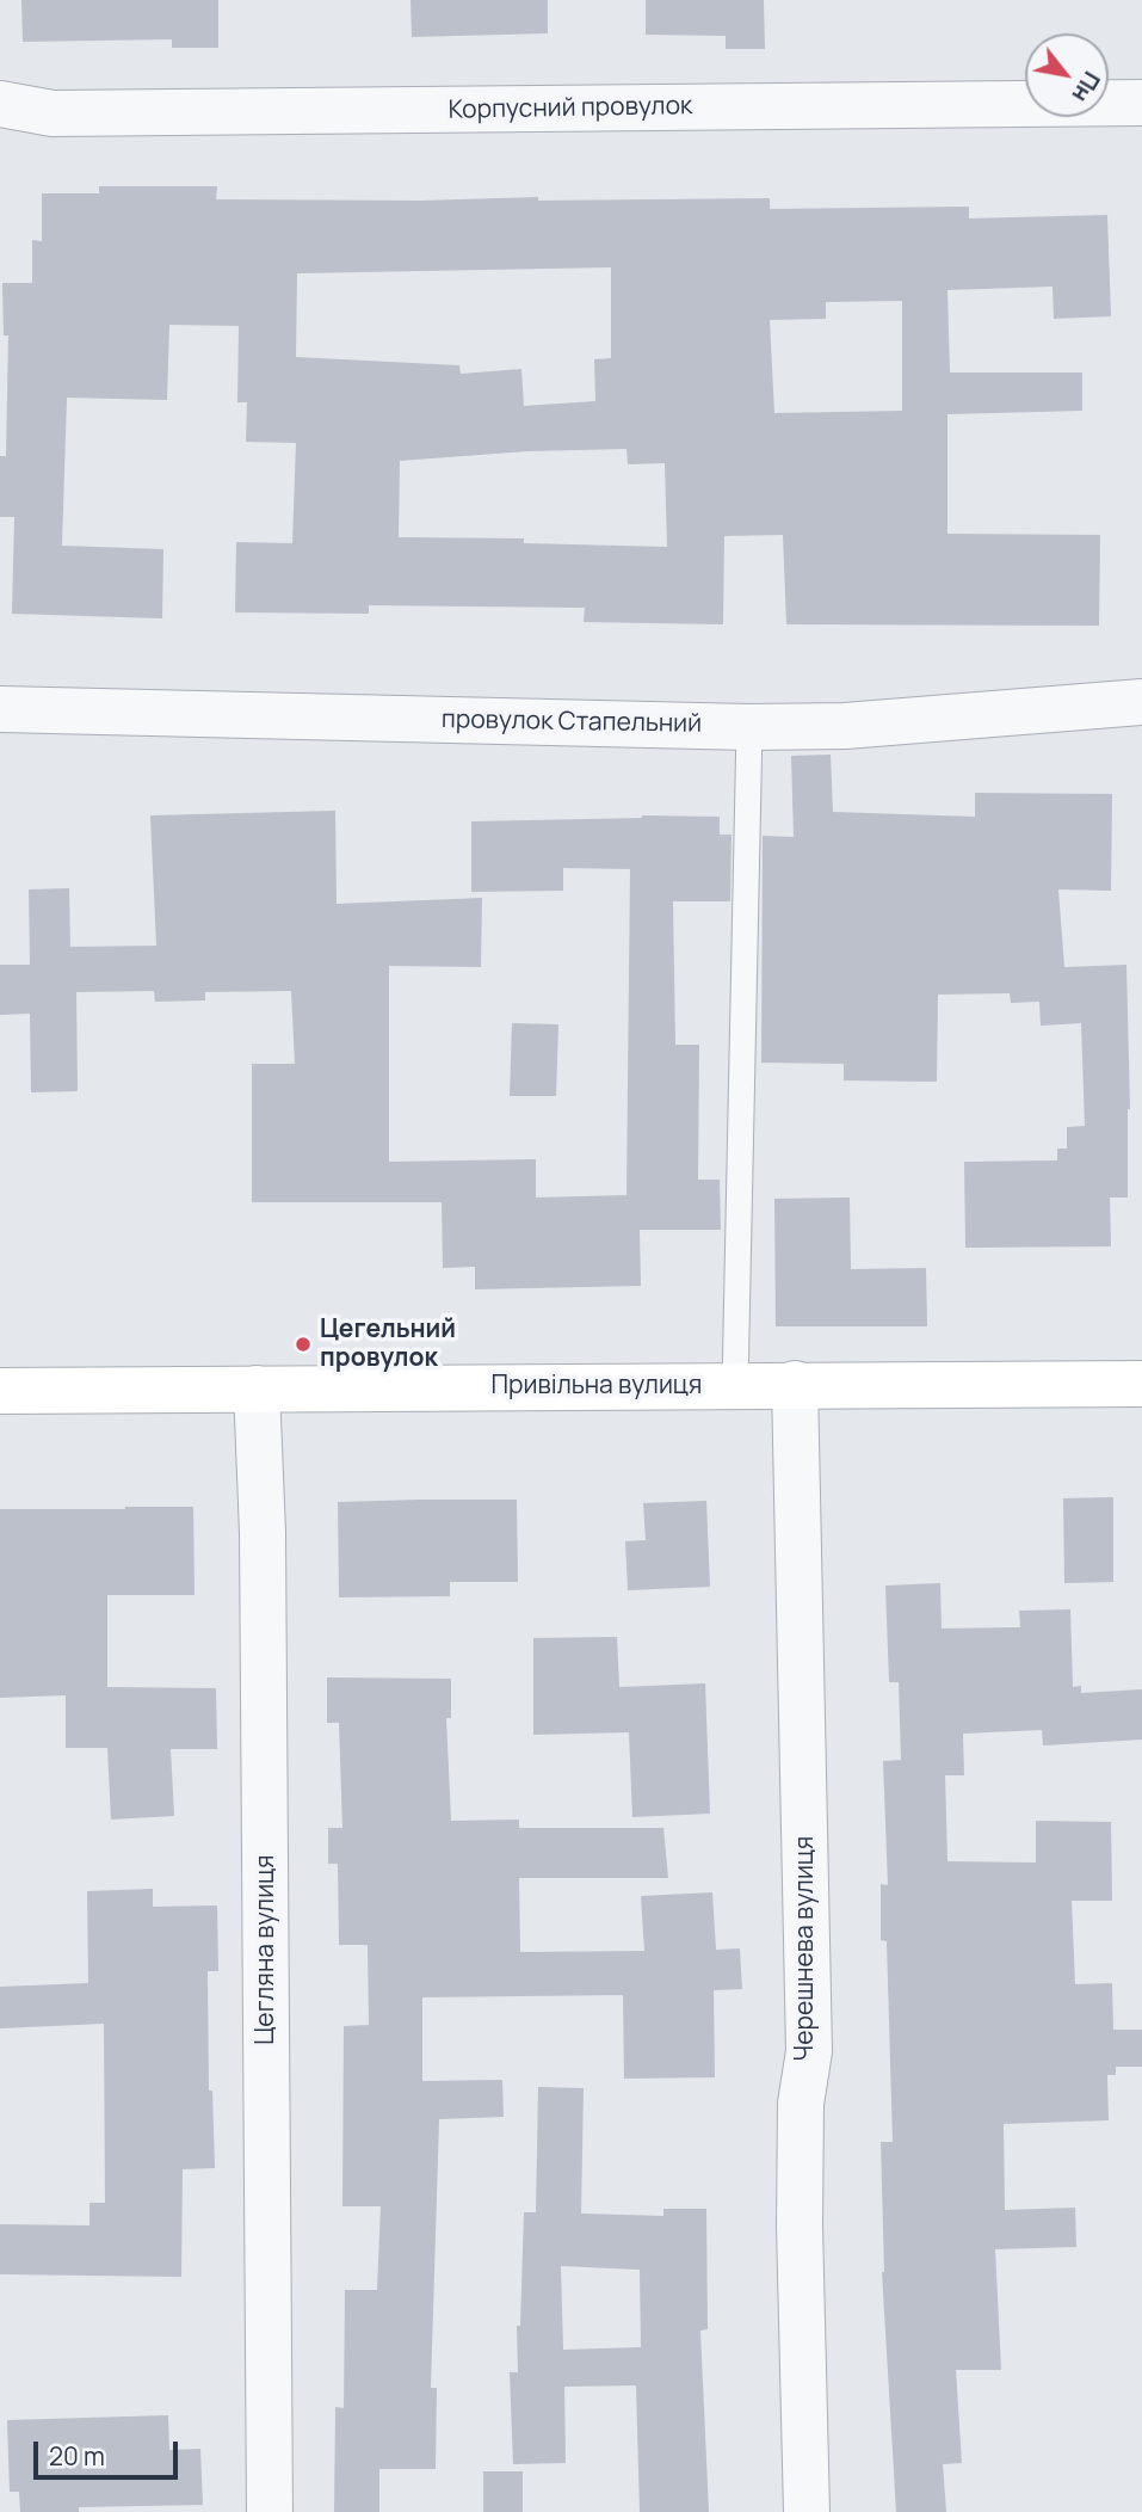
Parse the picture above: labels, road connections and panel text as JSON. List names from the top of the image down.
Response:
{
  "streets": {
    "street": [
      "Корпусний провулок",
      "провулок Стапельний",
      "Привільна вулиця",
      "Черешнева вулиця",
      "Цегляна вулиця"
    ]
  },
  "crossings": [
    ["Привільна вулиця", "Черешнева вулиця"],
    ["Привільна вулиця", "Цегляна вулиця"]
  ],
  "places": ["Цегельний провулок"],
  "scale_bar": "20 m",
  "north": "bottom right"
}
